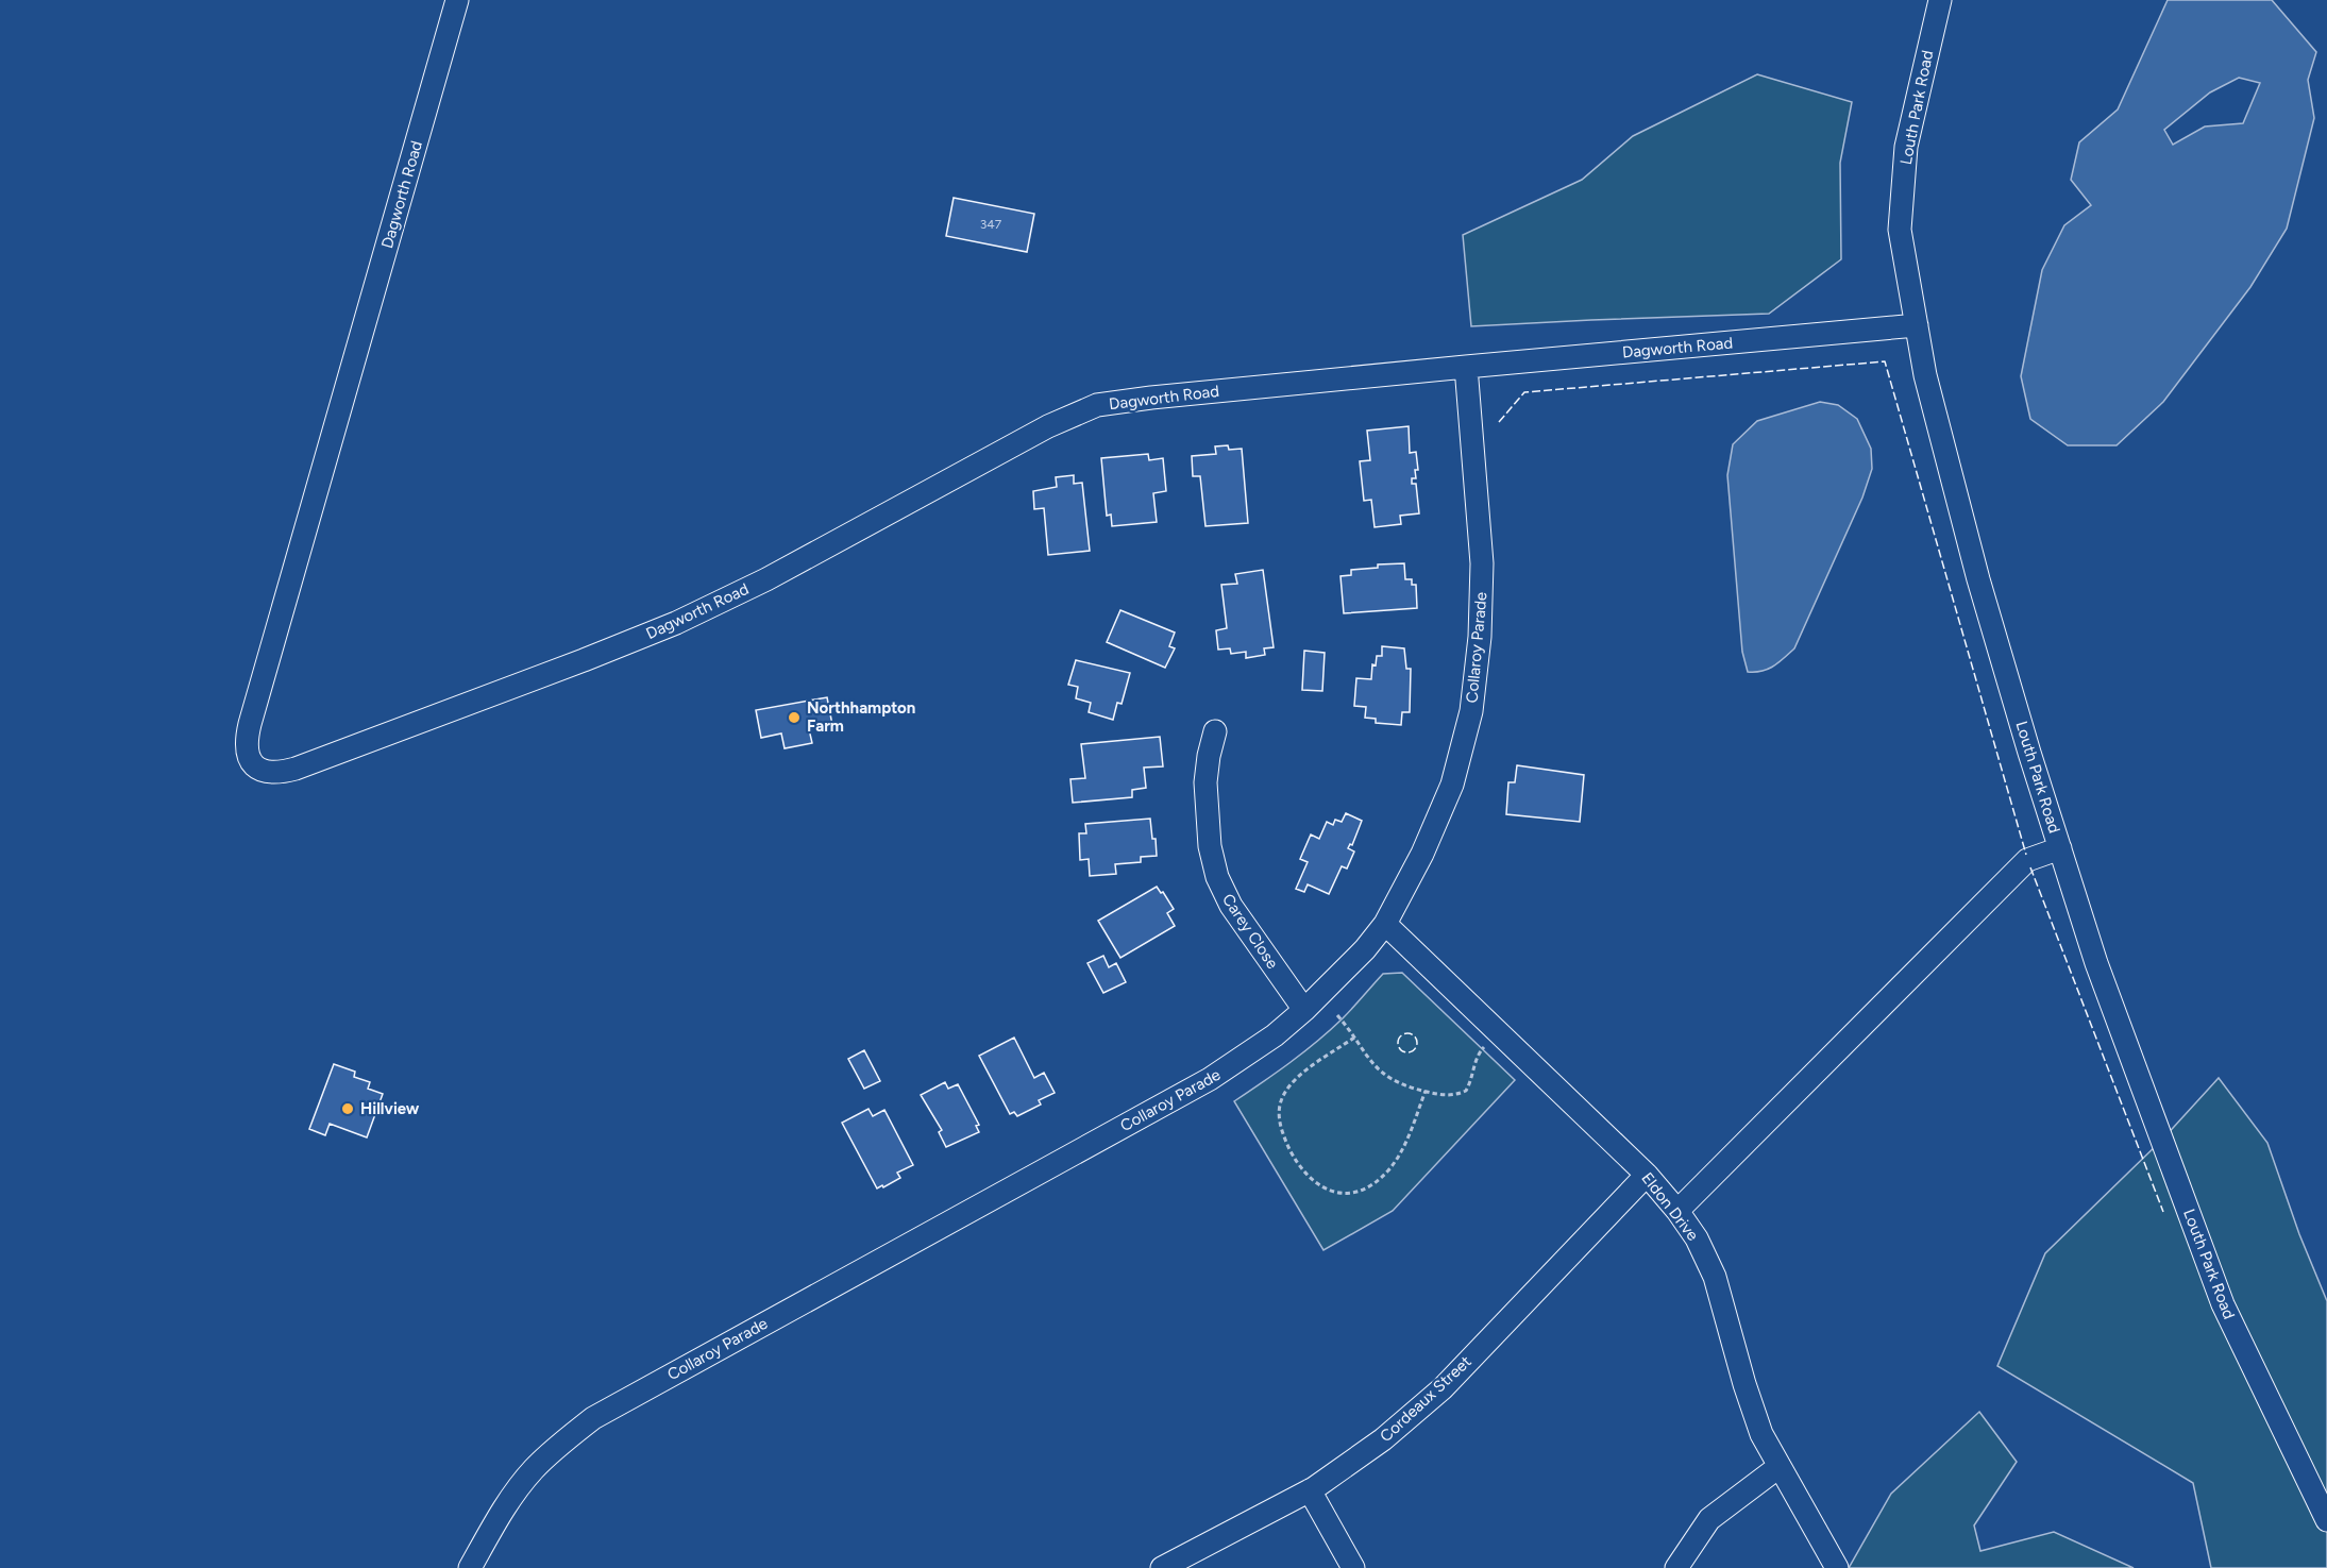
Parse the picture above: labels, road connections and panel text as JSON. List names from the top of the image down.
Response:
{
  "streets": {
    "street": [
      "Louth Park Road",
      "Dagworth Road",
      "Collaroy Parade",
      "Carey Close",
      "Eldon Drive",
      "Cordeaux Street"
    ]
  },
  "crossings": [
    ["Louth Park Road", "Dagworth Road"],
    ["Dagworth Road", "Collaroy Parade"],
    ["Collaroy Parade", "Carey Close"],
    ["Collaroy Parade", "Eldon Drive"],
    ["Eldon Drive", "Cordeaux Street"]
  ],
  "places": ["Northhampton Farm", "Hillview"],
  "house_numbers": ["347"]
}
